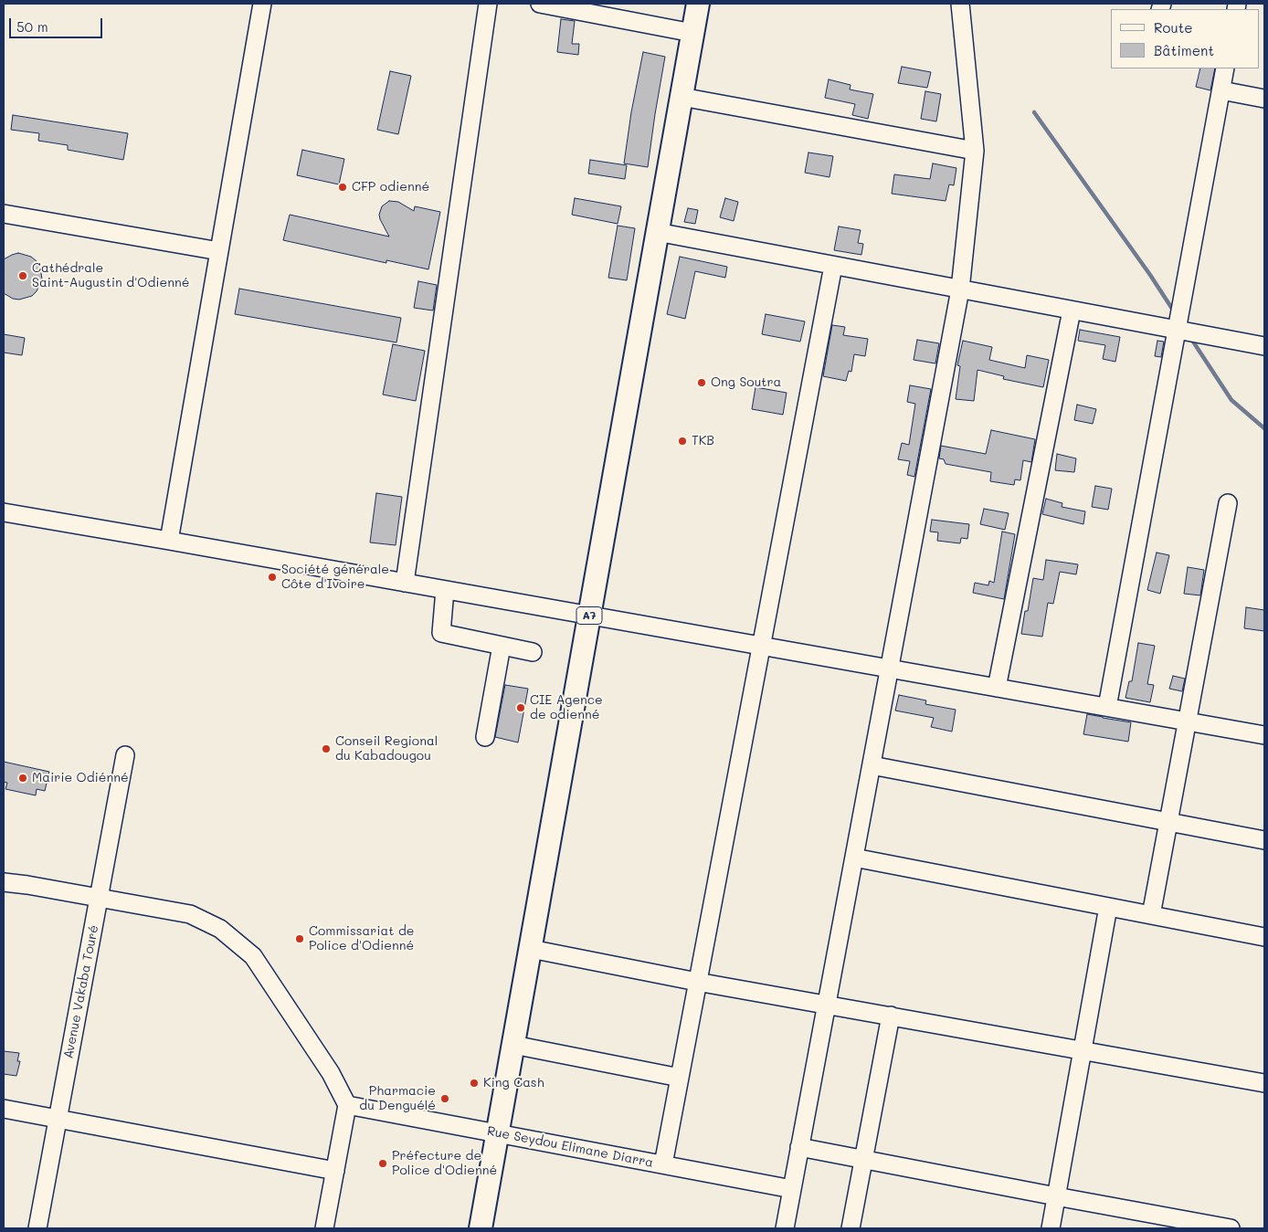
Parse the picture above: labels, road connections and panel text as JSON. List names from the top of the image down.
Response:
{
  "streets": {
    "main road": ["A7"],
    "street": ["Avenue Vakaba Touré", "Rue Seydou Elimane Diarra"]
  },
  "crossings": [
    ["A7", "Rue Seydou Elimane Diarra"]
  ],
  "places": [
    "CFP odienné",
    "Cathédrale Saint-Augustin d'Odienné",
    "Ong Soutra",
    "TKB",
    "Société générale Côte d'Ivoire",
    "CIE Agence de odienné",
    "Conseil Regional du Kabadougou",
    "Mairie Odiénné",
    "Commissariat de Police d'Odienné",
    "King Cash",
    "Pharmacie du Denguélé",
    "Préfecture de Police d'Odienné"
  ],
  "legend": ["Route", "Bâtiment"],
  "scale_bar": "50 m"
}
